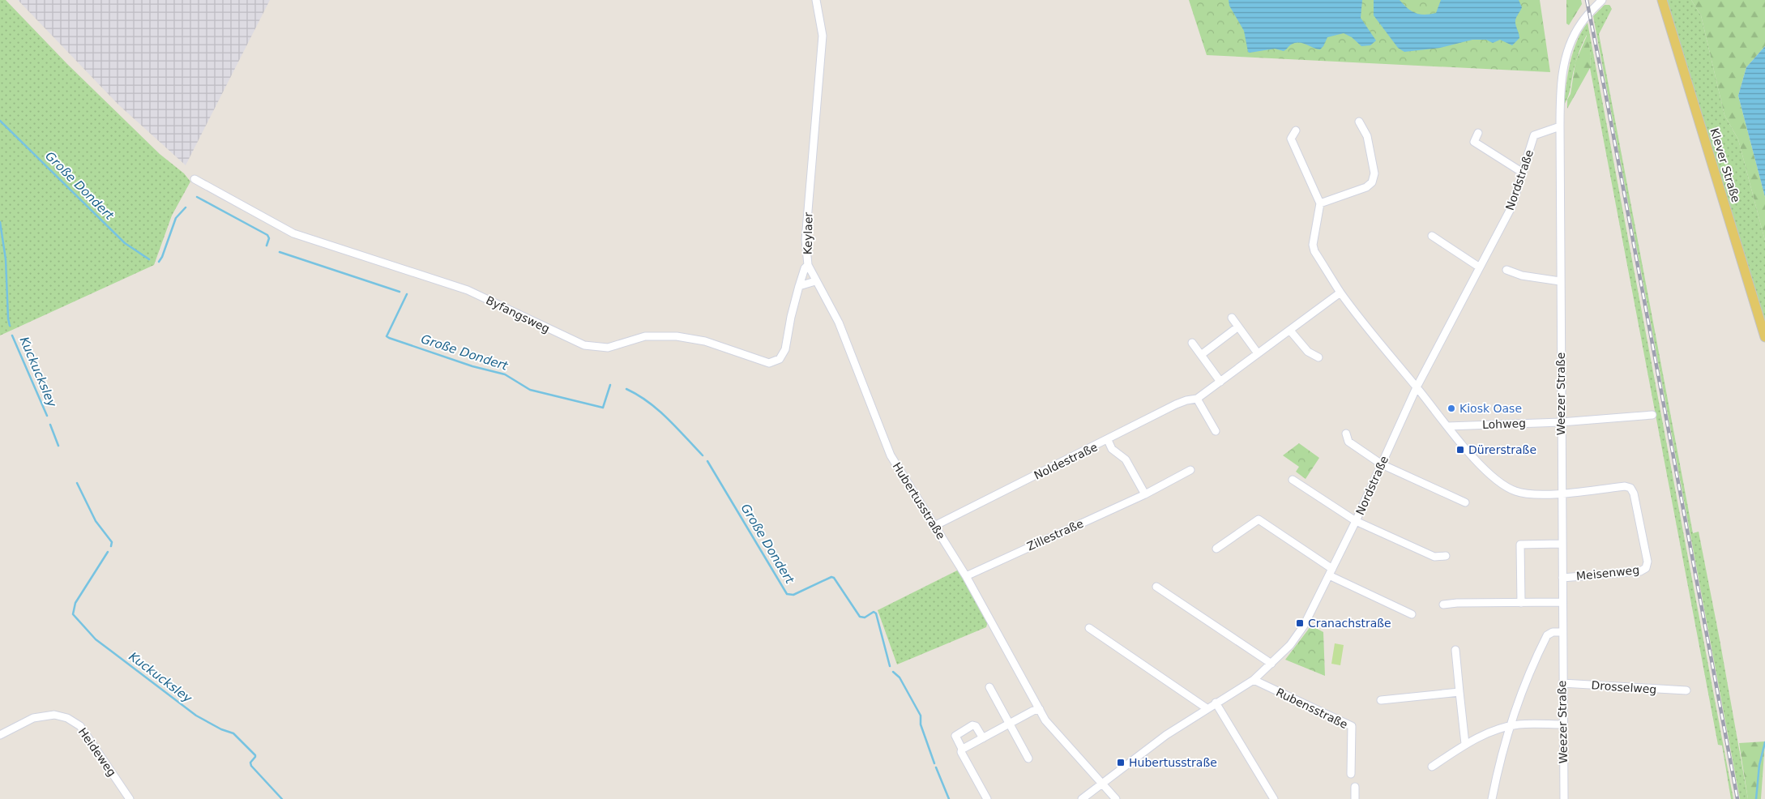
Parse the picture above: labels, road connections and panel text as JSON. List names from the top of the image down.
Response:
{
  "streets": {
    "main road": ["Klever Straße"],
    "street": [
      "Nordstraße",
      "Keylaer",
      "Byfangsweg",
      "Weezer Straße",
      "Lohweg",
      "Noldestraße",
      "Hubertusstraße",
      "Zillestraße",
      "Meisenweg",
      "Drosselweg",
      "Rubensstraße",
      "Heideweg"
    ]
  },
  "crossings": [
    ["Nordstraße", "Weezer Straße"],
    ["Nordstraße", "Hubertusstraße"],
    ["Nordstraße", "Rubensstraße"],
    ["Keylaer", "Byfangsweg"],
    ["Keylaer", "Hubertusstraße"],
    ["Byfangsweg", "Hubertusstraße"],
    ["Weezer Straße", "Lohweg"],
    ["Weezer Straße", "Meisenweg"],
    ["Weezer Straße", "Drosselweg"],
    ["Noldestraße", "Hubertusstraße"],
    ["Hubertusstraße", "Zillestraße"]
  ],
  "water": ["Große Dondert", "Kuckucksley"],
  "places": {
    "other": ["Kiosk Oase"],
    "transit": ["Dürerstraße", "Cranachstraße", "Hubertusstraße"]
  }
}
